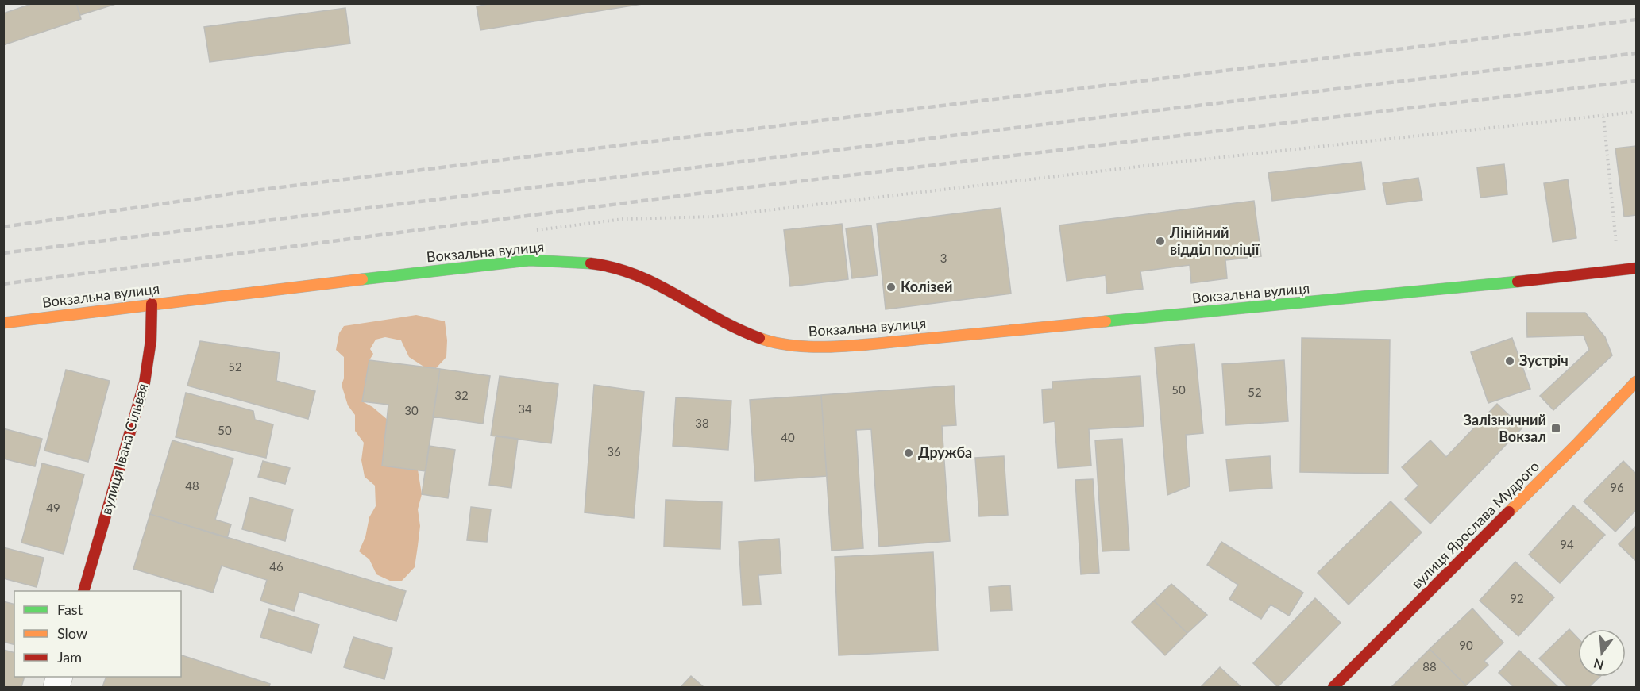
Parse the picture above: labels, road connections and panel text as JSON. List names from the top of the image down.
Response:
{
  "streets": {
    "street": ["Вокзальна вулиця", "вулиця Івана Сільвая", "вулиця Ярослава Мудрого"]
  },
  "crossings": [
    ["Вокзальна вулиця", "вулиця Івана Сільвая"]
  ],
  "places": {
    "other": [
      "Лінійний відділ поліції",
      "Колізей",
      "Зустріч",
      "Дружба"
    ],
    "transit": ["Залізничний Вокзал"]
  },
  "house_numbers": [
    "3",
    "52",
    "50",
    "52",
    "32",
    "34",
    "30",
    "38",
    "50",
    "40",
    "36",
    "48",
    "96",
    "49",
    "94",
    "46",
    "92",
    "90",
    "88"
  ],
  "legend": ["Fast", "Slow", "Jam"],
  "north": "bottom"
}
